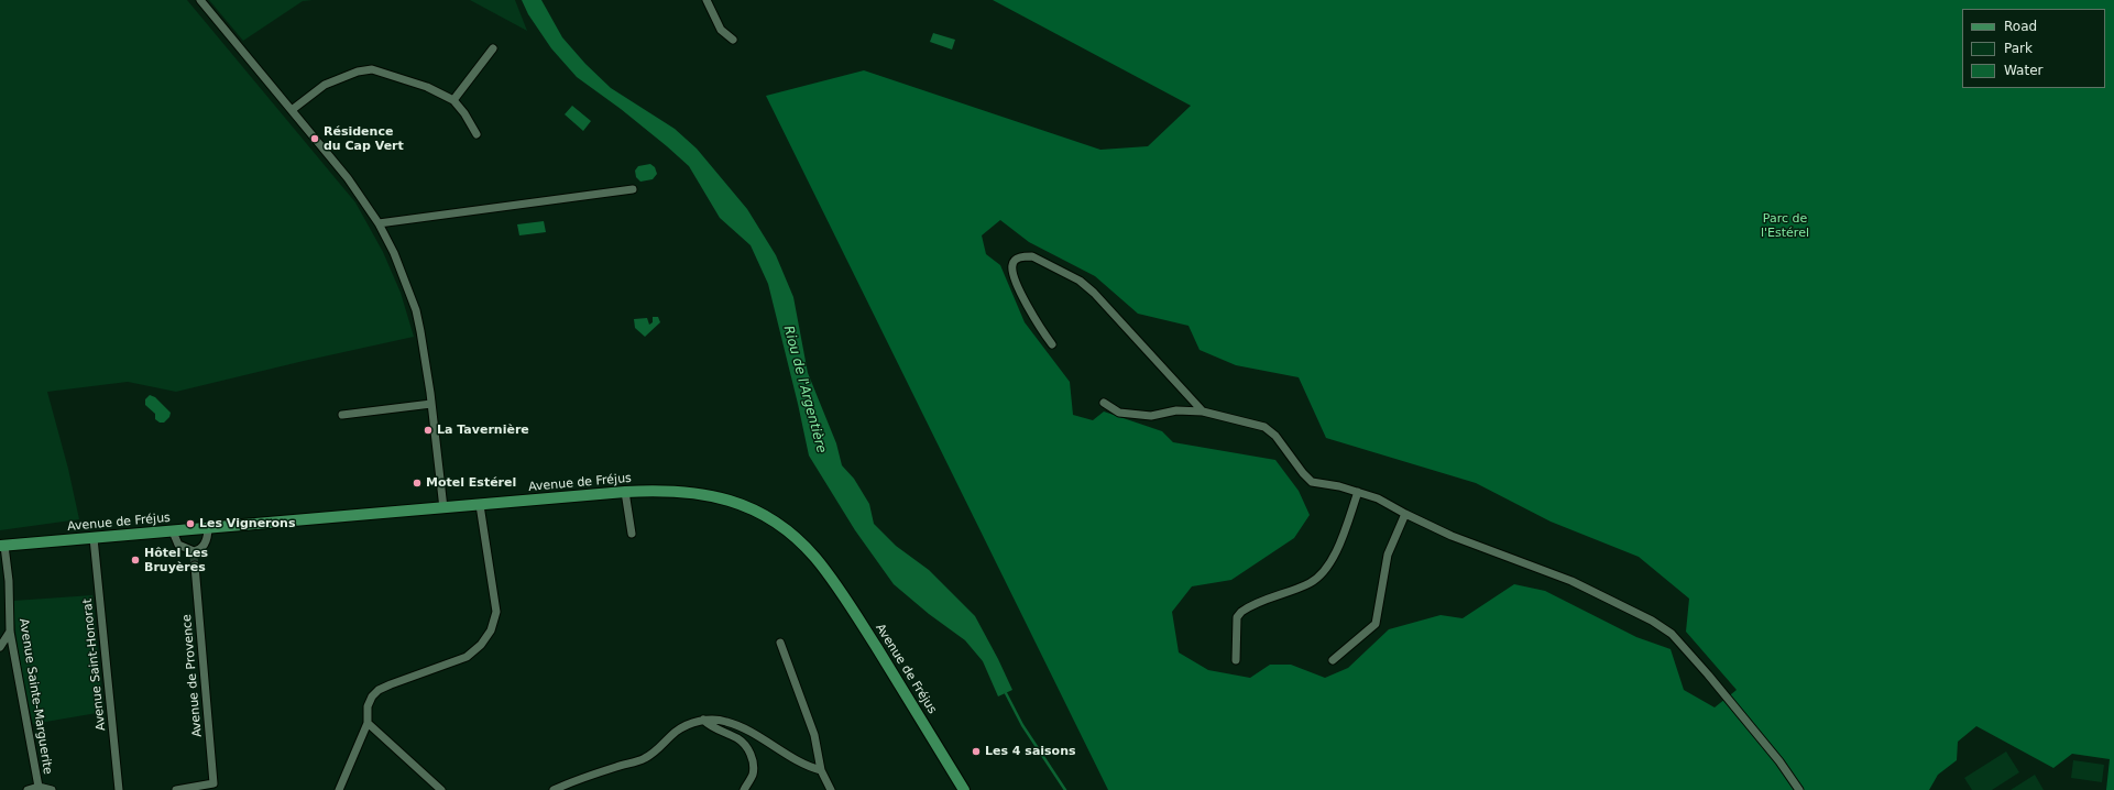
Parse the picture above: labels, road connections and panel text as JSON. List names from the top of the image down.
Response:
{
  "streets": {
    "main road": ["Avenue de Fréjus"],
    "street": ["Avenue Saint-Honorat", "Avenue de Provence", "Avenue Sainte-Marguerite"]
  },
  "crossings": [
    ["Avenue de Fréjus", "Avenue Saint-Honorat"],
    ["Avenue de Fréjus", "Avenue Sainte-Marguerite"]
  ],
  "water": ["Riou de l'Argentière"],
  "parks": ["Parc de l'Estérel"],
  "places": [
    "Résidence du Cap Vert",
    "La Tavernière",
    "Motel Estérel",
    "Les Vignerons",
    "Hôtel Les Bruyères",
    "Les 4 saisons"
  ],
  "legend": ["Road", "Park", "Water"]
}
